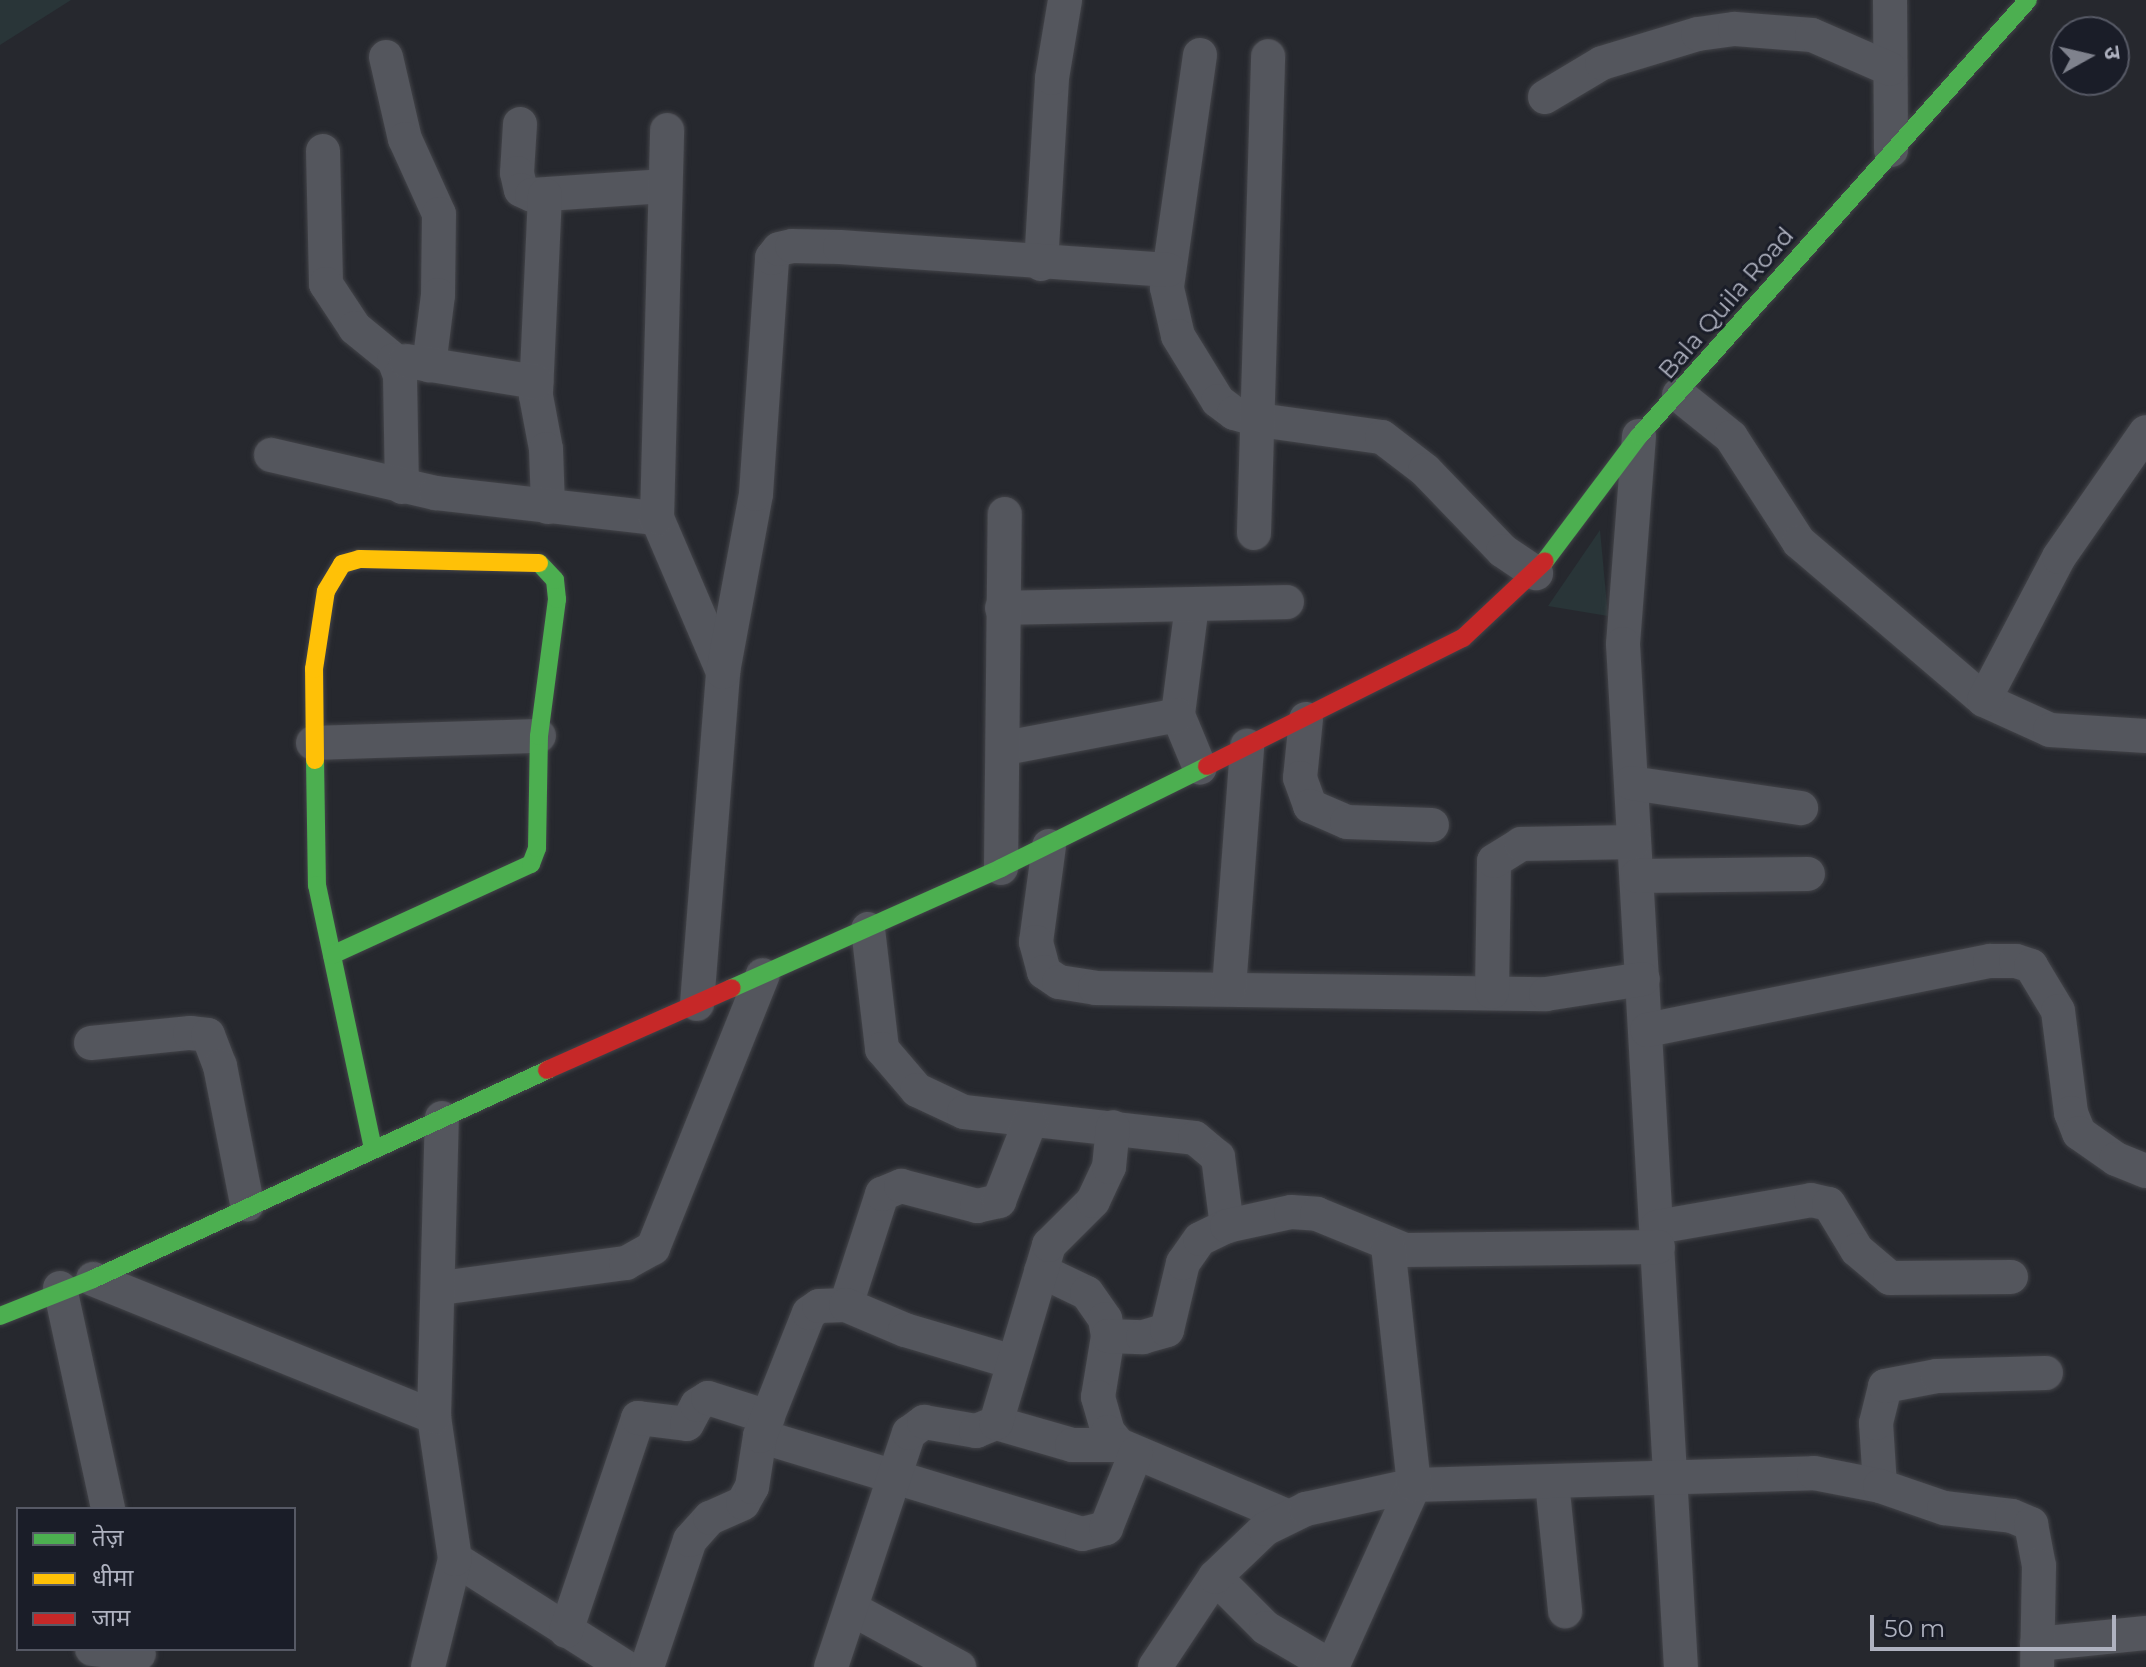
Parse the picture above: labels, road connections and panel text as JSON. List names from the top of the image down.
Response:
{
  "streets": {
    "street": ["Bala Quila Road"]
  },
  "legend": ["तेज़", "धीमा", "जाम"],
  "scale_bar": "50 m",
  "north": "right"
}
